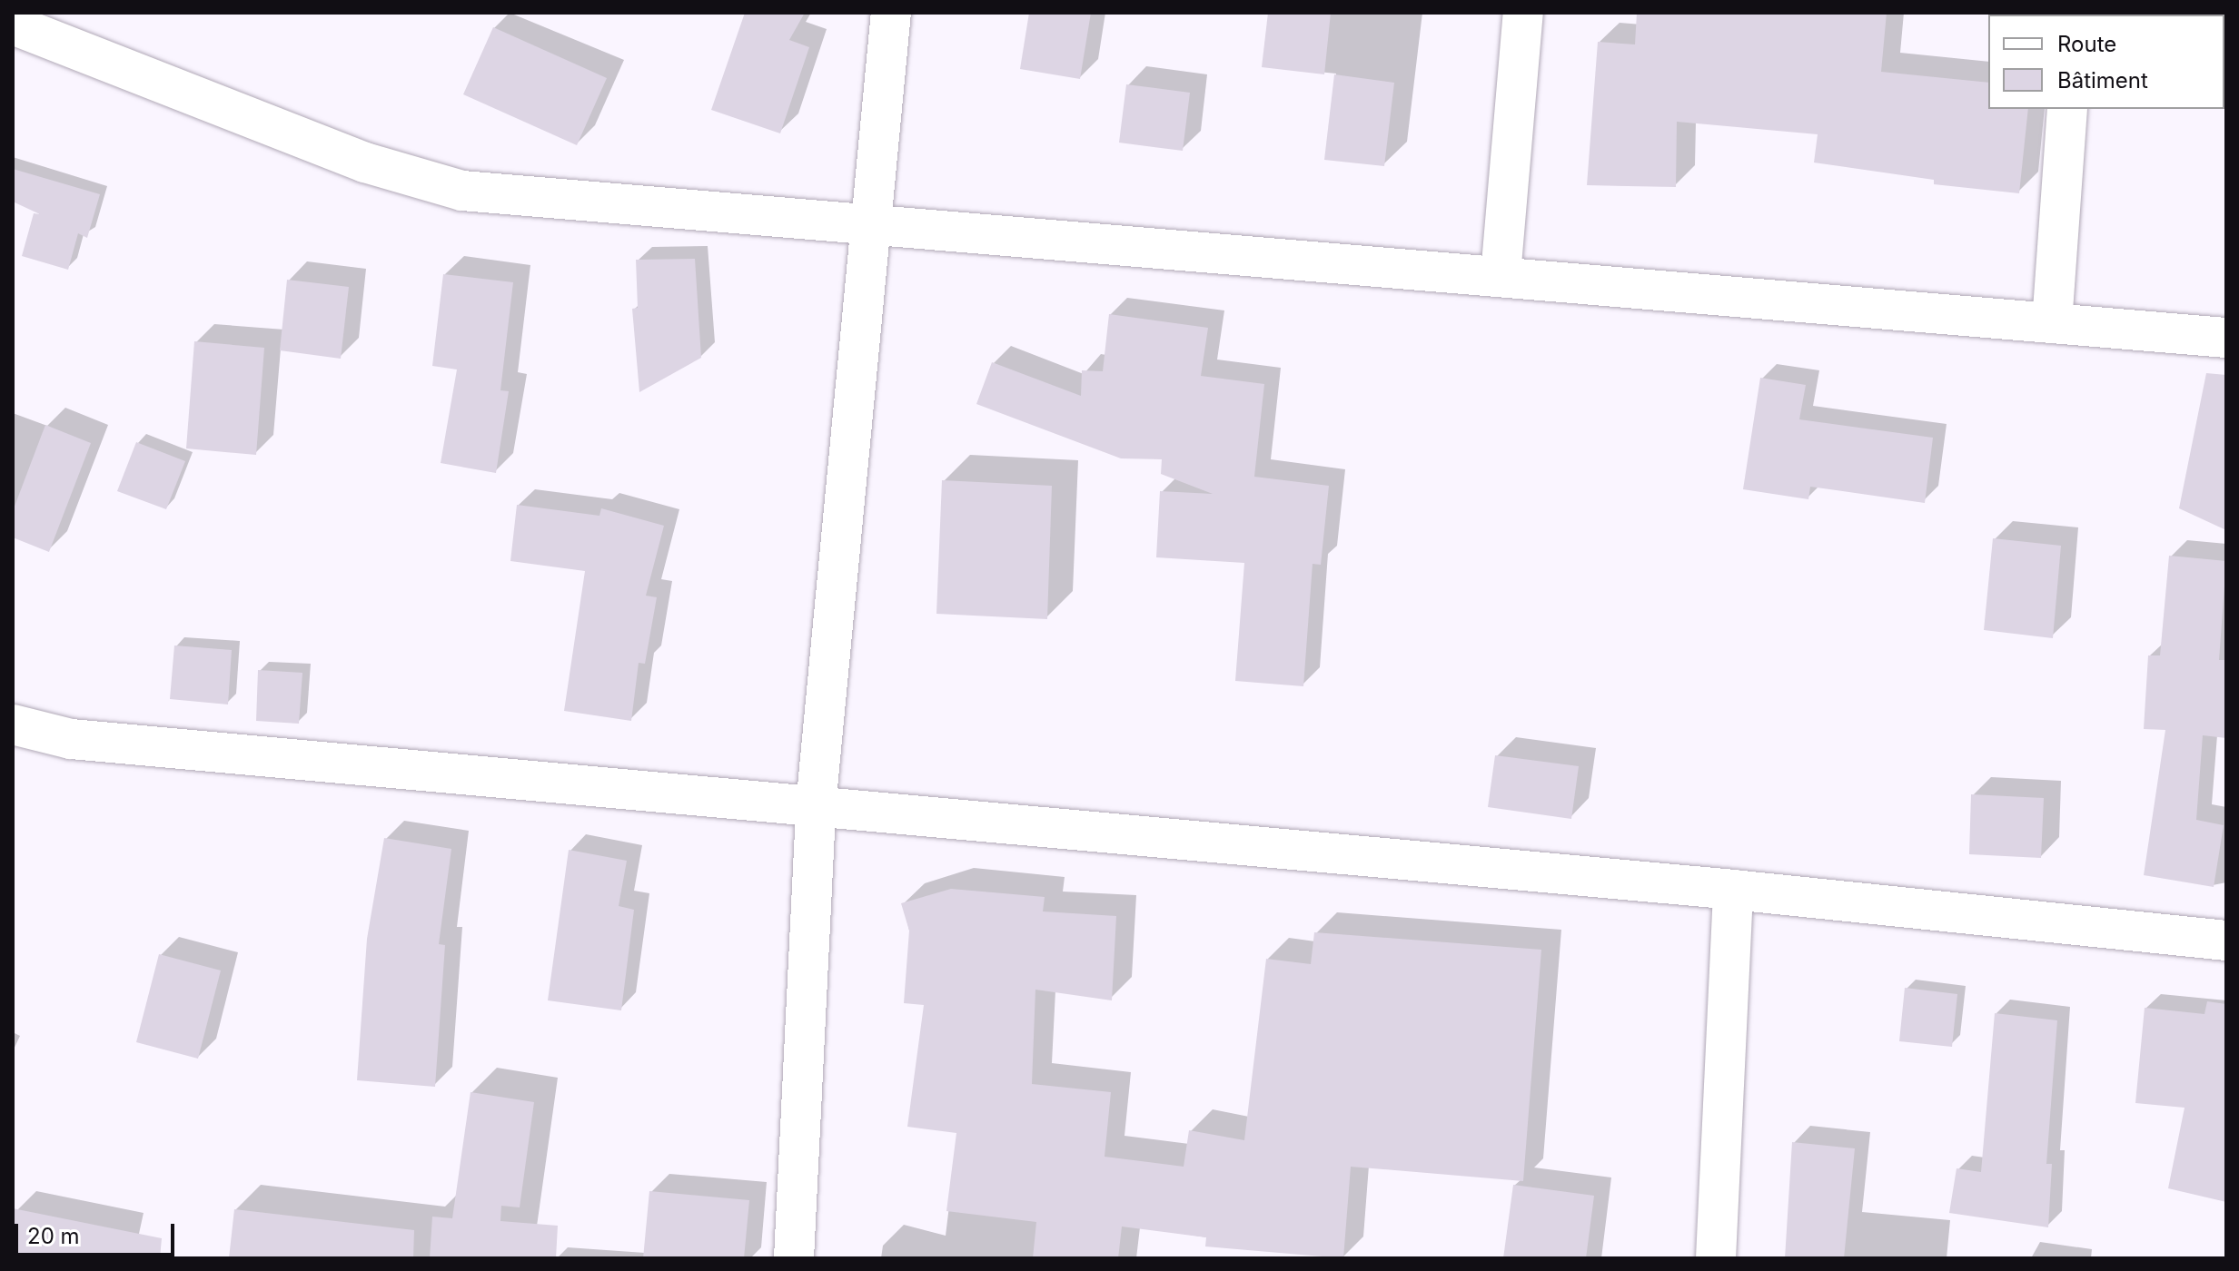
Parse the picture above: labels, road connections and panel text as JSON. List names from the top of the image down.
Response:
{
  "legend": ["Route", "Bâtiment"],
  "scale_bar": "20 m"
}
